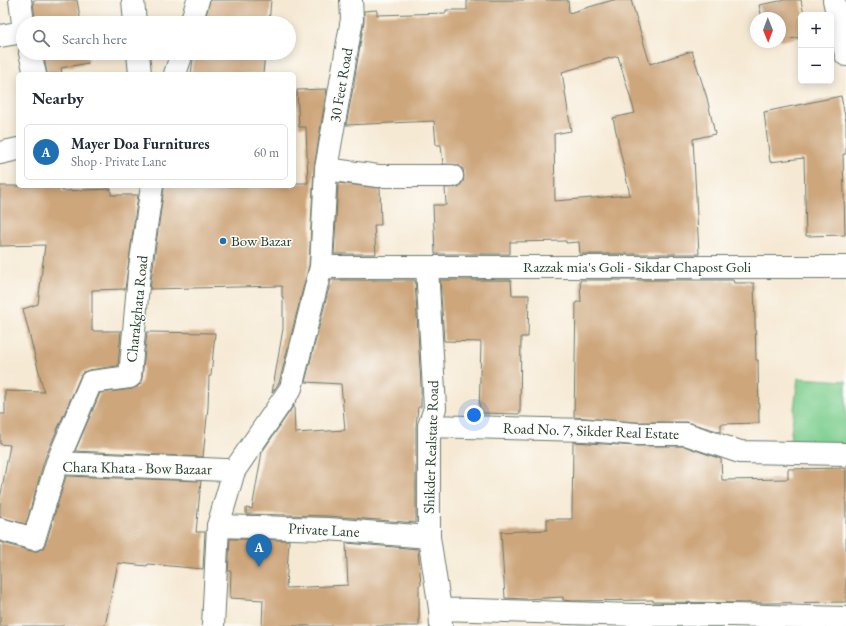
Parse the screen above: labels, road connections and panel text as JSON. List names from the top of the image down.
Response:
{
  "streets": {
    "street": [
      "30 Feet Road",
      "Razzak mia's Goli - Sikdar Chapost Goli",
      "Charakghata Road",
      "Road No. 7, Sikder Real Estate",
      "Shikder Realstate Road",
      "Chara Khata - Bow Bazaar",
      "Private Lane"
    ]
  },
  "crossings": [
    ["30 Feet Road", "Razzak mia's Goli - Sikdar Chapost Goli"],
    ["30 Feet Road", "Chara Khata - Bow Bazaar"],
    ["30 Feet Road", "Private Lane"],
    ["Razzak mia's Goli - Sikdar Chapost Goli", "Shikder Realstate Road"],
    ["Charakghata Road", "Chara Khata - Bow Bazaar"],
    ["Road No. 7, Sikder Real Estate", "Shikder Realstate Road"],
    ["Shikder Realstate Road", "Private Lane"]
  ],
  "places": ["Bow Bazar"],
  "north": "bottom",
  "page": {
    "map_buttons": ["+", "−"],
    "search": "Search here",
    "heading": "Nearby",
    "list": [
      {
        "mark": "A",
        "name": "Mayer Doa Furnitures",
        "note": "Shop · Private Lane",
        "value": "60 m"
      }
    ],
    "pins": "A"
  }
}
